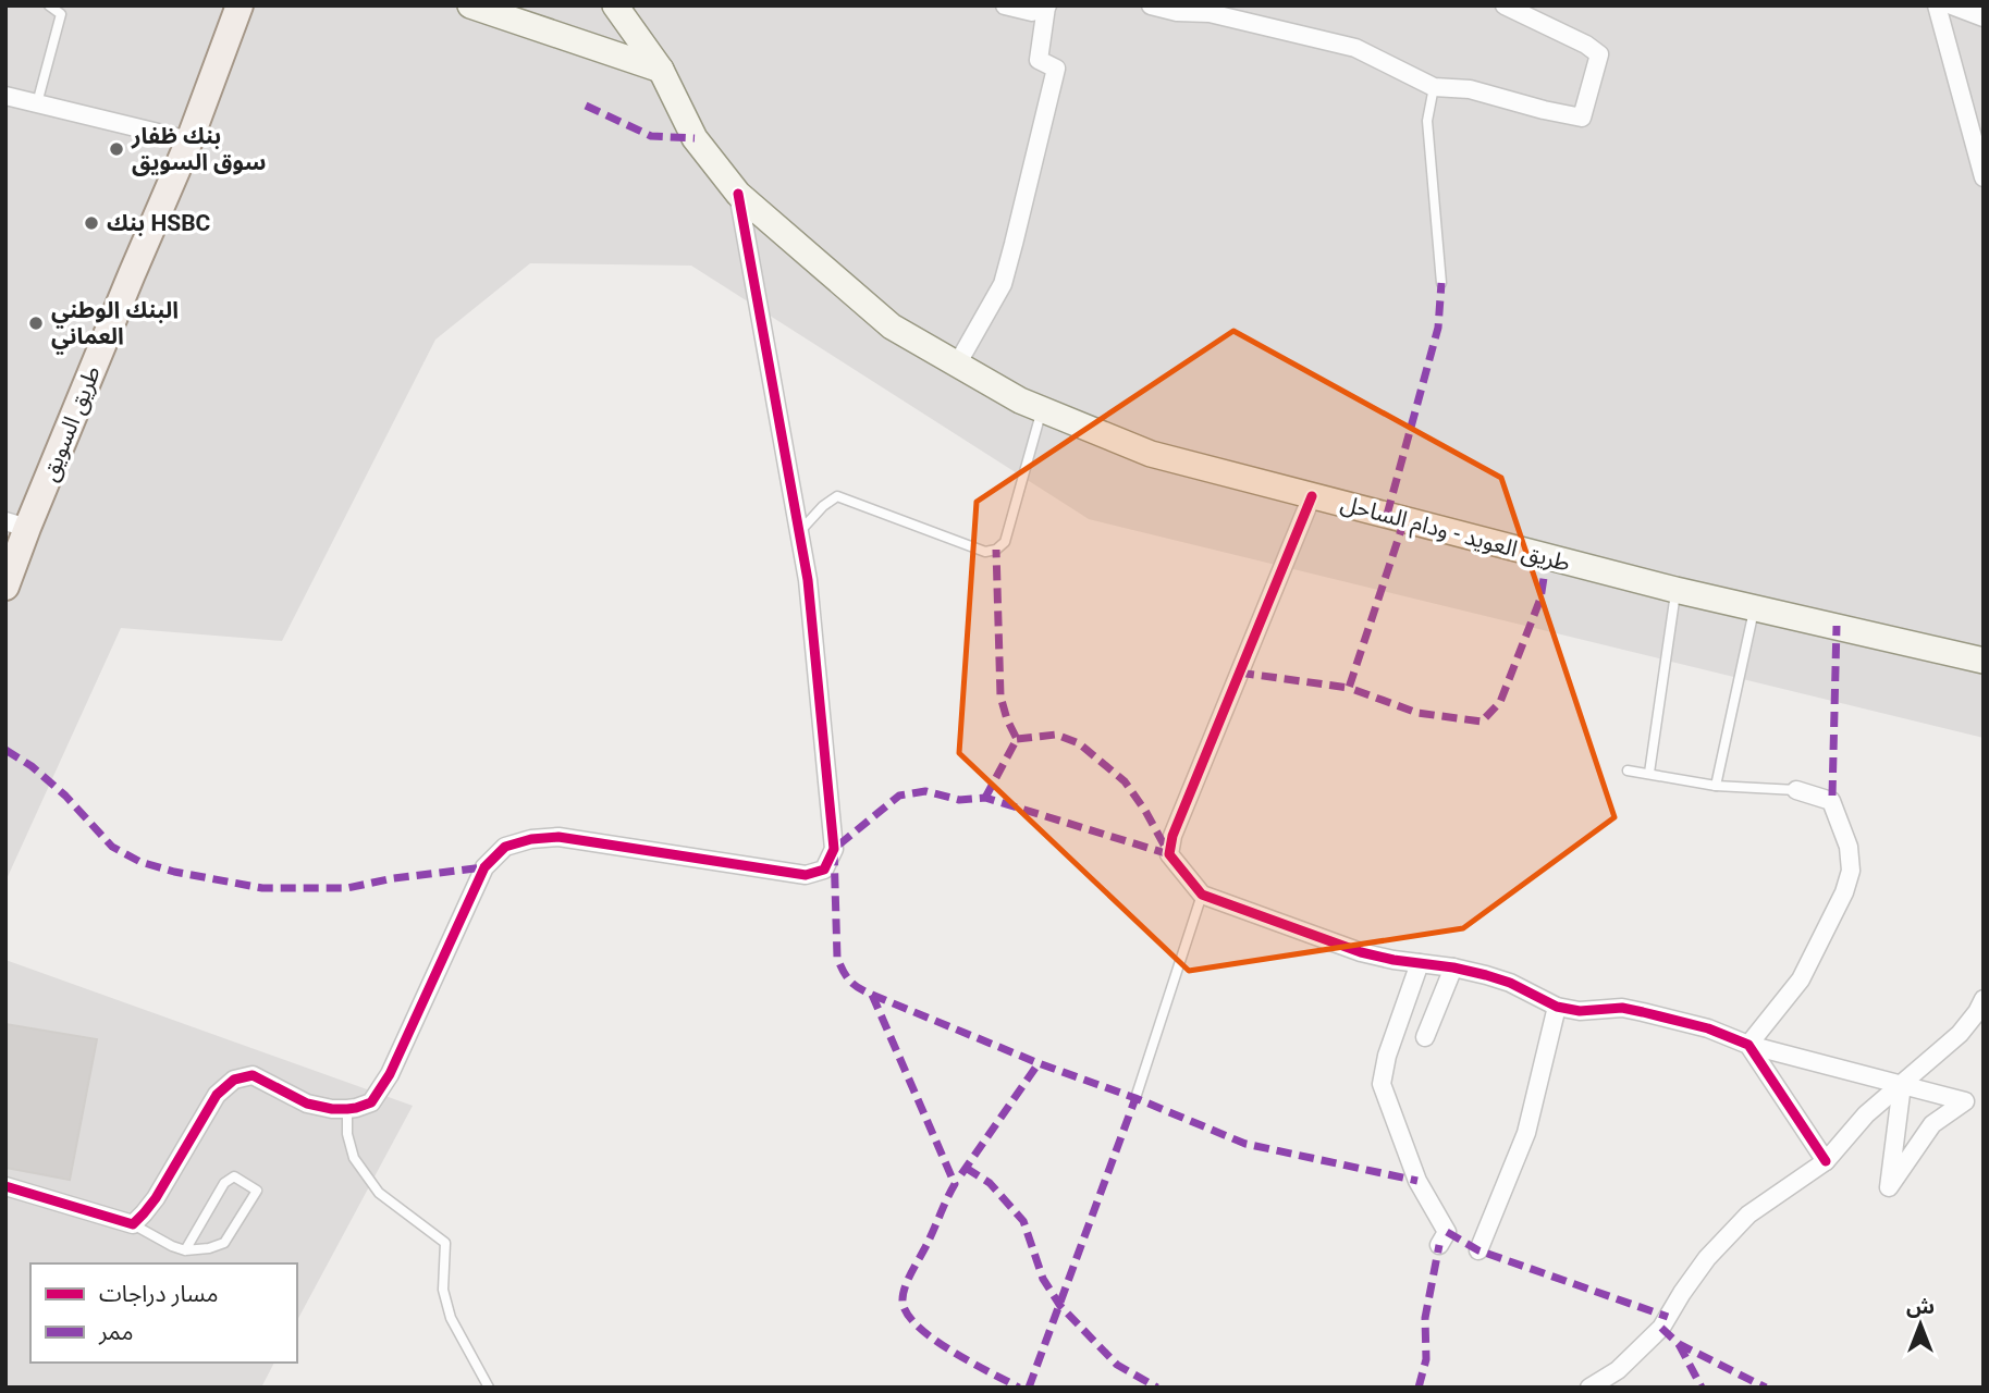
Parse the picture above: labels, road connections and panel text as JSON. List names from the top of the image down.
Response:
{
  "streets": {
    "main road": ["طريق السويق", "طريق العويد - ودام الساحل"]
  },
  "places": ["بنك ظفار سوق السويق", "بنك HSBC", "البنك الوطني العماني"],
  "legend": ["مسار دراجات", "ممر"],
  "north": "top"
}
